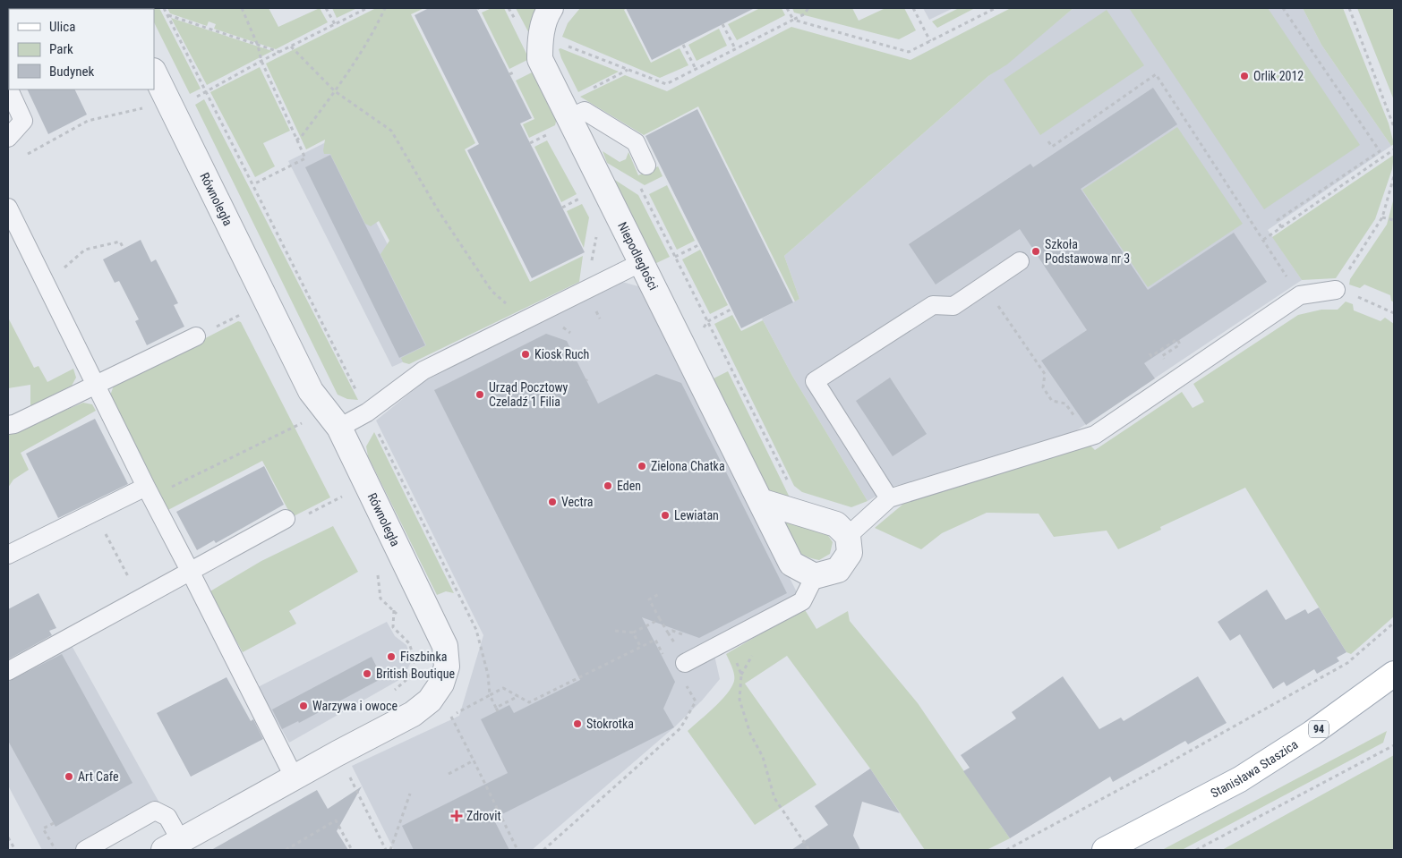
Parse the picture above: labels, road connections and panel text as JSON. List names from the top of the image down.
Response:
{
  "streets": {
    "main road": ["94", "Stanisława Staszica"],
    "street": ["Równoległa", "Niepodległości"]
  },
  "places": {
    "other": [
      "Orlik 2012",
      "Szkoła Podstawowa nr 3",
      "Kiosk Ruch",
      "Urząd Pocztowy Czeladź 1 Filia",
      "Zielona Chatka",
      "Eden",
      "Vectra",
      "Lewiatan",
      "Fiszbinka",
      "British Boutique",
      "Warzywa i owoce",
      "Stokrotka",
      "Art Cafe"
    ],
    "health": ["Zdrovit"]
  },
  "legend": ["Ulica", "Park", "Budynek"]
}
